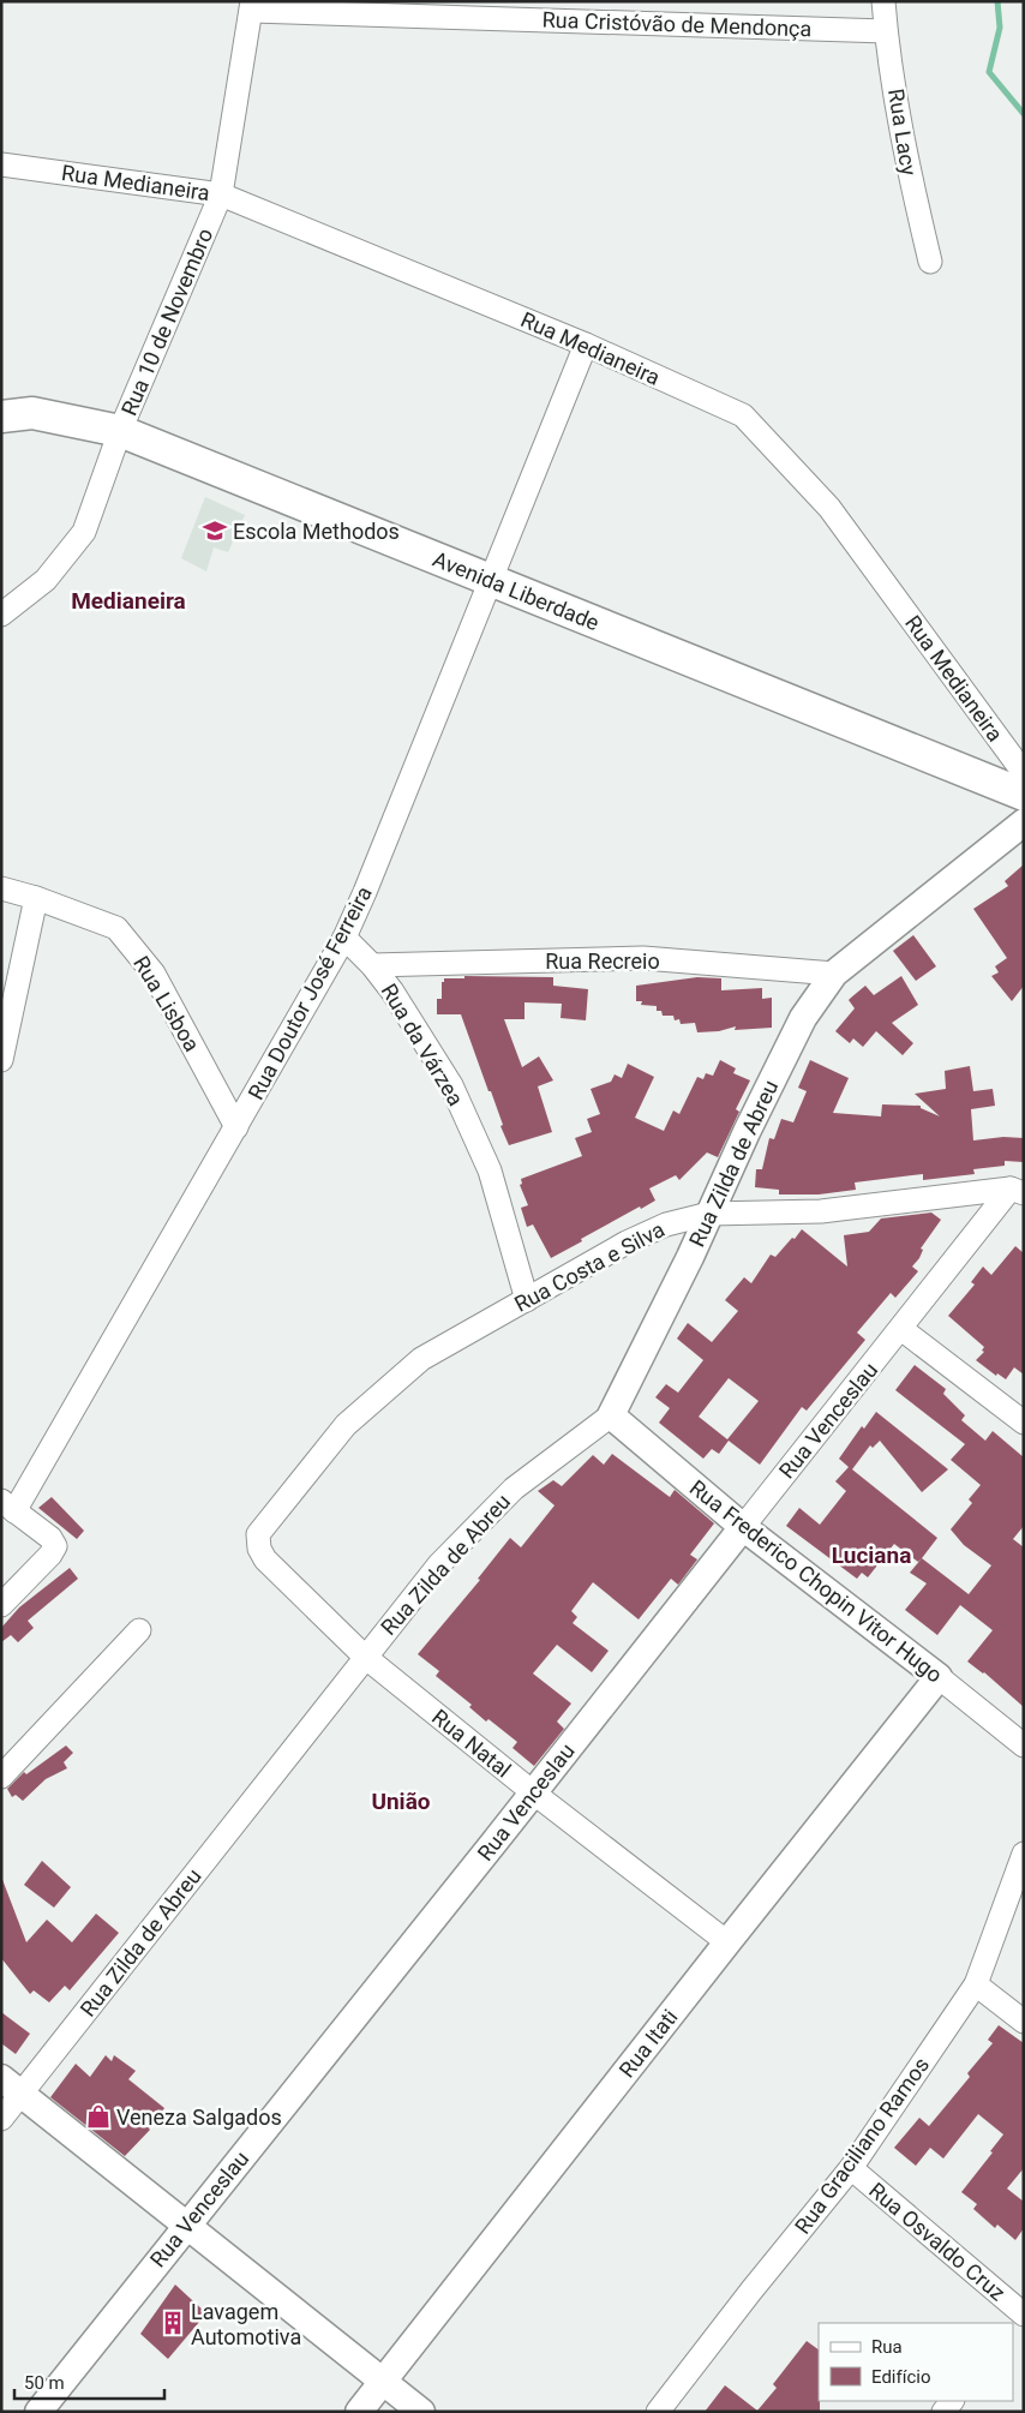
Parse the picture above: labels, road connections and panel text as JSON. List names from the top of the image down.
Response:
{
  "streets": {
    "main road": ["Avenida Liberdade"],
    "street": [
      "Rua Cristóvão de Mendonça",
      "Rua Lacy",
      "Rua Medianeira",
      "Rua 10 de Novembro",
      "Rua Recreio",
      "Rua Doutor José Ferreira",
      "Rua Lisboa",
      "Rua da Várzea",
      "Rua Zilda de Abreu",
      "Rua Costa e Silva",
      "Rua Venceslau",
      "Rua Frederico Chopin Vitor Hugo",
      "Rua Natal",
      "Rua Itati",
      "Rua Graciliano Ramos",
      "Rua Osvaldo Cruz"
    ]
  },
  "crossings": [
    ["Rua Cristóvão de Mendonça", "Rua Lacy"],
    ["Rua Cristóvão de Mendonça", "Rua 10 de Novembro"],
    ["Rua Medianeira", "Rua 10 de Novembro"],
    ["Rua Medianeira", "Rua Doutor José Ferreira"],
    ["Rua 10 de Novembro", "Avenida Liberdade"],
    ["Avenida Liberdade", "Rua Doutor José Ferreira"],
    ["Rua Recreio", "Rua da Várzea"],
    ["Rua Recreio", "Rua Zilda de Abreu"],
    ["Rua Doutor José Ferreira", "Rua Lisboa"],
    ["Rua Doutor José Ferreira", "Rua da Várzea"],
    ["Rua da Várzea", "Rua Costa e Silva"],
    ["Rua Zilda de Abreu", "Rua Costa e Silva"],
    ["Rua Zilda de Abreu", "Rua Frederico Chopin Vitor Hugo"],
    ["Rua Zilda de Abreu", "Rua Natal"],
    ["Rua Costa e Silva", "Rua Venceslau"],
    ["Rua Costa e Silva", "Rua Natal"],
    ["Rua Venceslau", "Rua Frederico Chopin Vitor Hugo"],
    ["Rua Venceslau", "Rua Natal"],
    ["Rua Frederico Chopin Vitor Hugo", "Rua Itati"],
    ["Rua Natal", "Rua Itati"],
    ["Rua Graciliano Ramos", "Rua Osvaldo Cruz"]
  ],
  "districts": ["Medianeira", "Luciana", "União"],
  "places": {
    "school or university": ["Escola Methodos"],
    "shop": ["Veneza Salgados"],
    "building": ["Lavagem Automotiva"]
  },
  "legend": ["Rua", "Edifício"],
  "scale_bar": "50 m"
}
